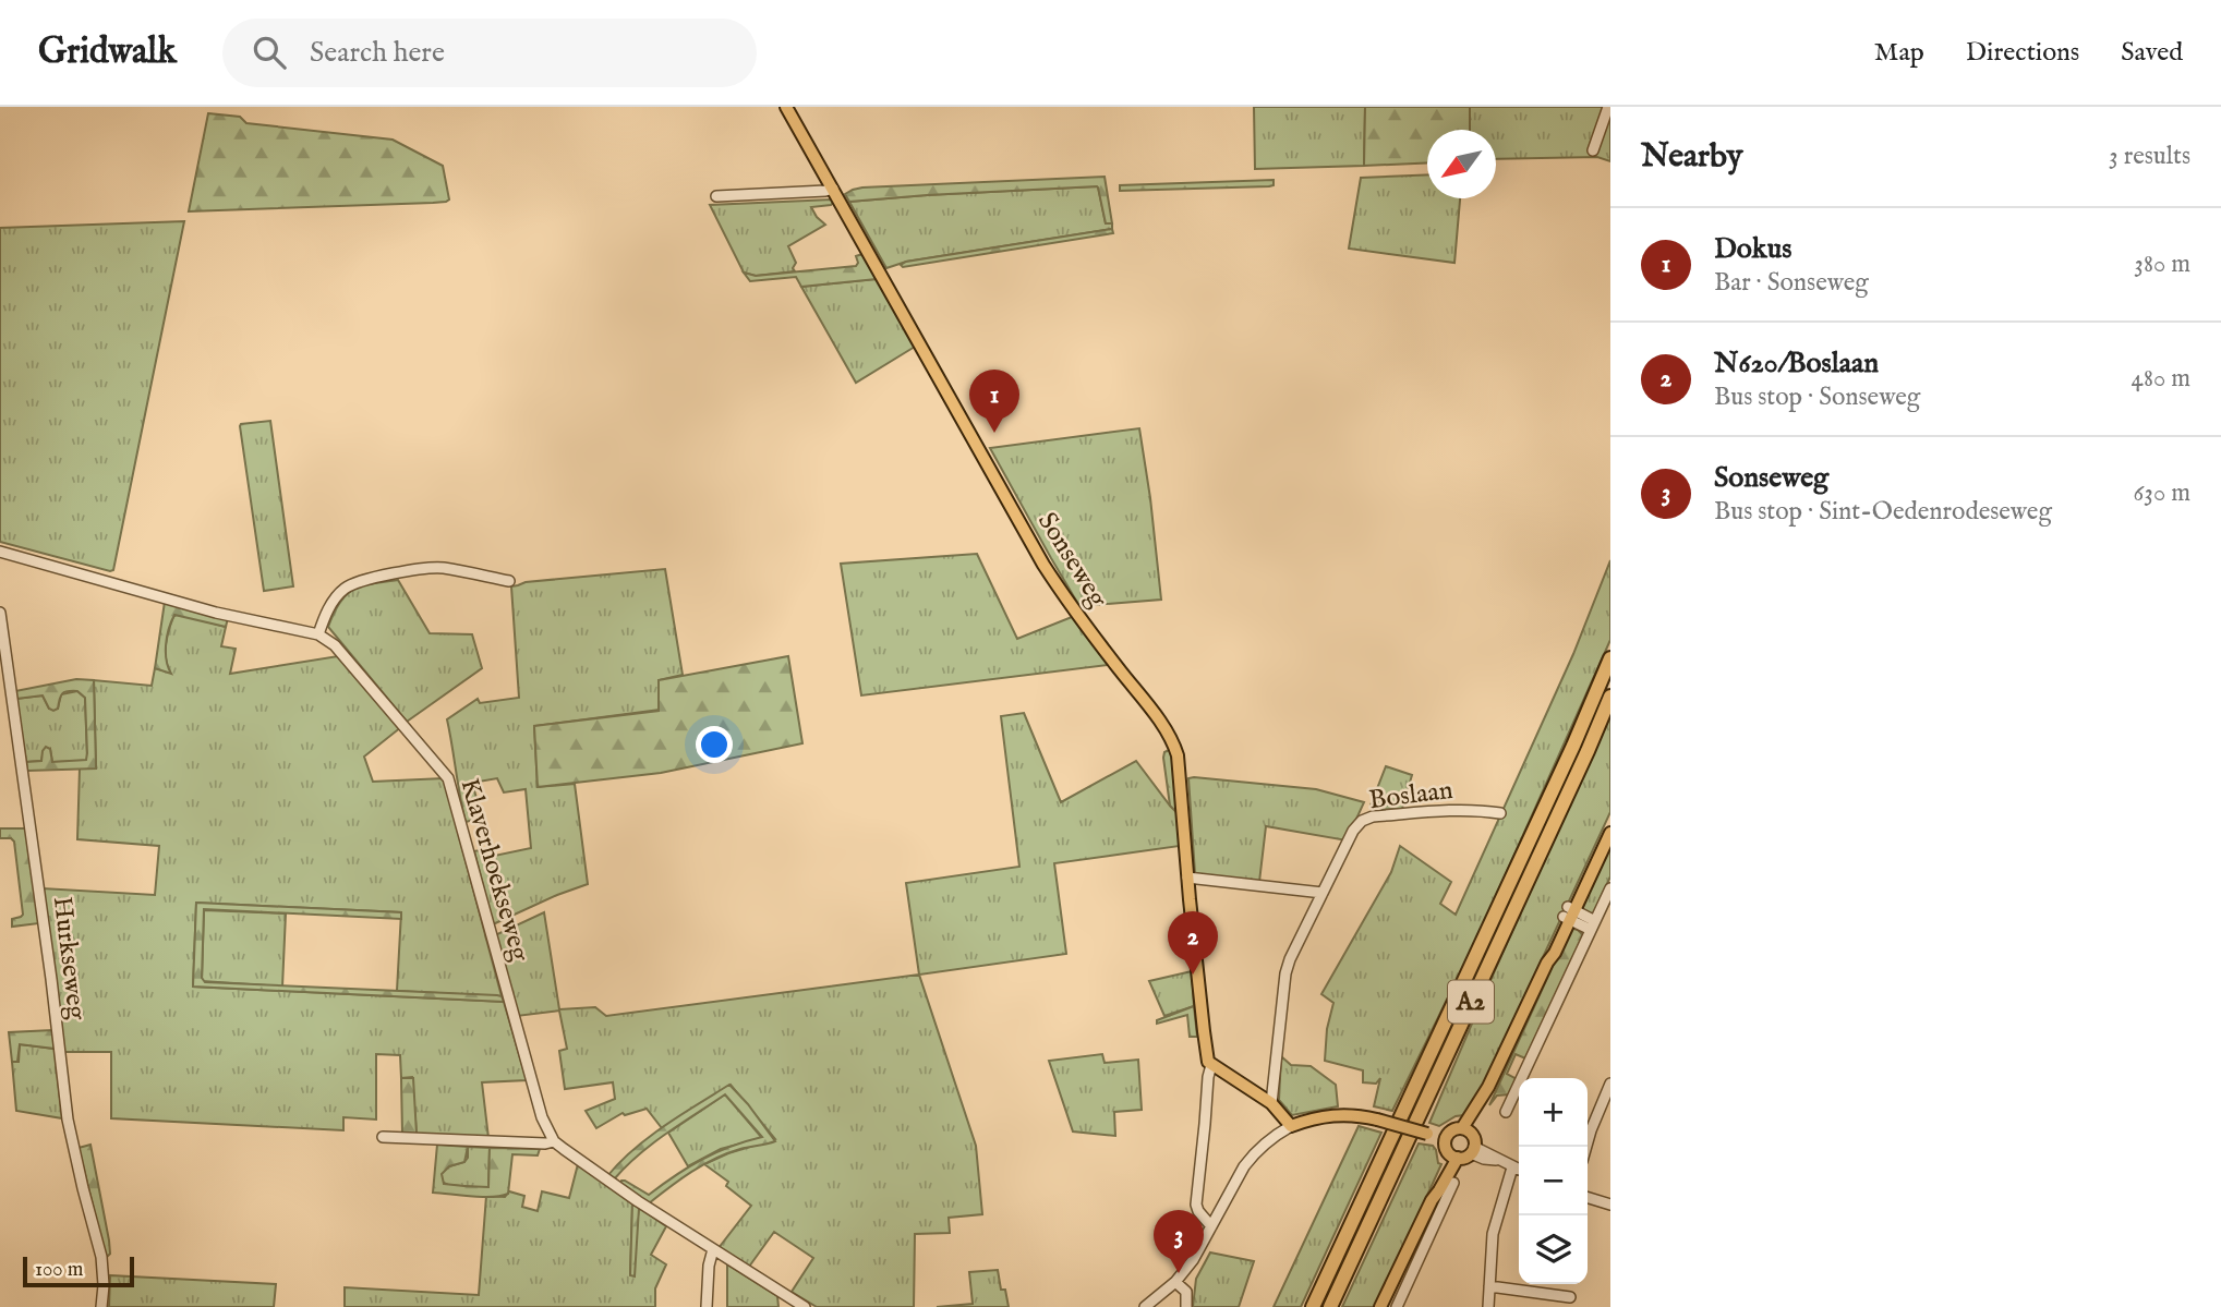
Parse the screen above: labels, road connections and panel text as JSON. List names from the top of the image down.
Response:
{
  "streets": {
    "highway": ["A2"],
    "main road": ["Sonseweg"],
    "street": ["Boslaan", "Klaverhoekseweg", "Hurkseweg"]
  },
  "scale_bar": "100 m",
  "north": "bottom left",
  "page": {
    "header": "Gridwalk",
    "search": "Search here",
    "nav": ["Map", "Directions", "Saved"],
    "heading": ["Nearby", "3 results"],
    "list": [
      {
        "mark": "1",
        "name": "Dokus",
        "note": "Bar · Sonseweg",
        "value": "380 m"
      },
      {
        "mark": "2",
        "name": "N620/Boslaan",
        "note": "Bus stop · Sonseweg",
        "value": "480 m"
      },
      {
        "mark": "3",
        "name": "Sonseweg",
        "note": "Bus stop · Sint-Oedenrodeseweg",
        "value": "630 m"
      }
    ],
    "pins": ["1", "2", "3"],
    "map_buttons": ["+", "−"],
    "scale": "100 m"
  }
}
